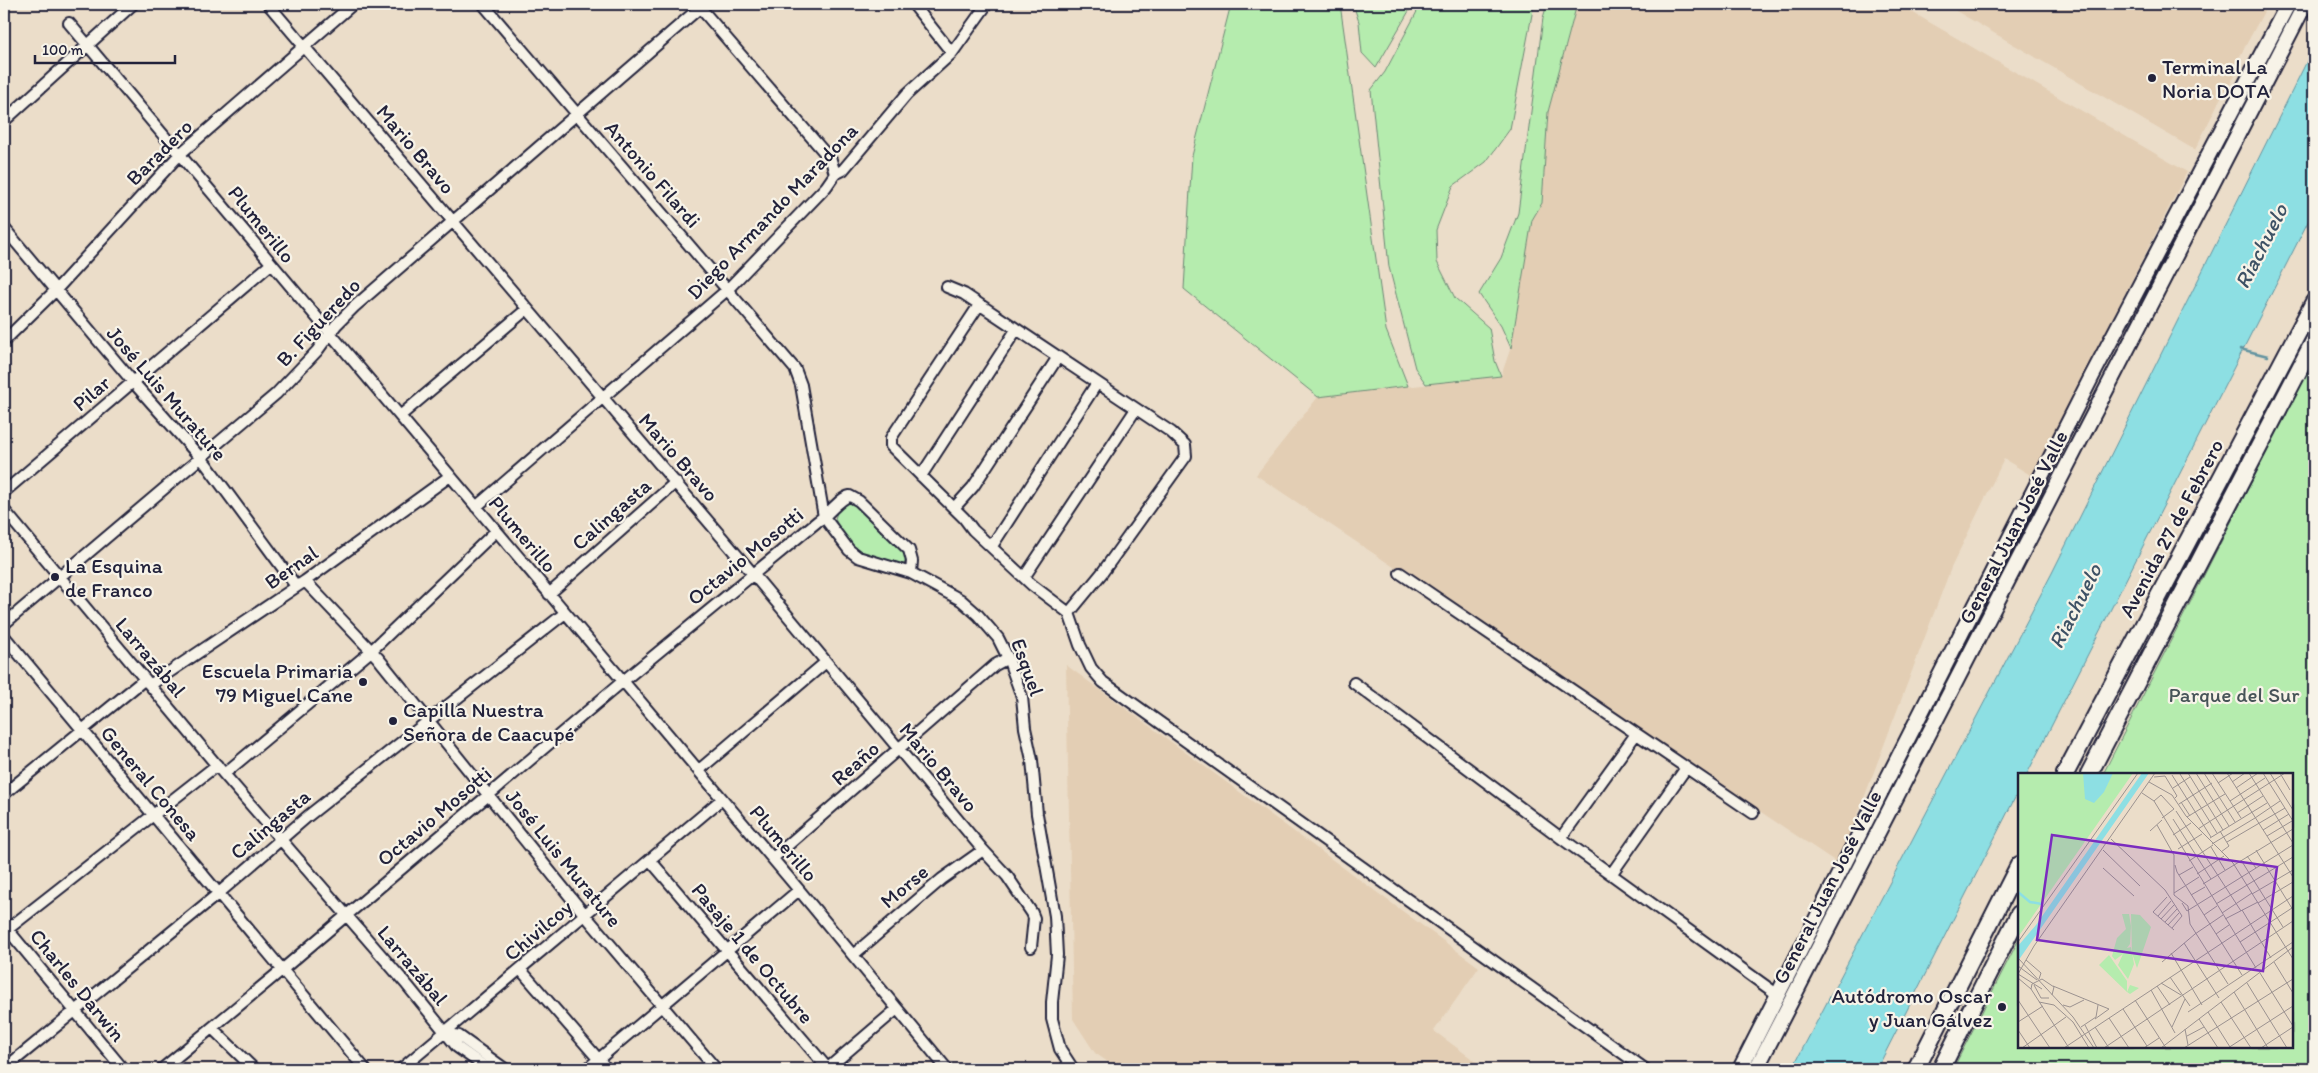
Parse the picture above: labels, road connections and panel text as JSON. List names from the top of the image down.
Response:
{
  "streets": {
    "main road": ["General Juan José Valle", "Avenida 27 de Febrero"],
    "street": [
      "Mario Bravo",
      "Baradero",
      "Antonio Filardi",
      "Diego Armando Maradona",
      "Plumerillo",
      "B. Figueredo",
      "Pilar",
      "José Luis Murature",
      "Calingasta",
      "Octavio Mosotti",
      "Bernal",
      "Larrazábal",
      "Esquel",
      "Reaño",
      "General Conesa",
      "Morse",
      "Chivilcoy",
      "Pasaje 1 de Octubre",
      "Charles Darwin"
    ]
  },
  "crossings": [
    ["Mario Bravo", "Baradero"],
    ["Mario Bravo", "Diego Armando Maradona"],
    ["Mario Bravo", "B. Figueredo"],
    ["Mario Bravo", "Calingasta"],
    ["Mario Bravo", "Octavio Mosotti"],
    ["Mario Bravo", "Reaño"],
    ["Mario Bravo", "Morse"],
    ["Baradero", "Plumerillo"],
    ["Baradero", "José Luis Murature"],
    ["Antonio Filardi", "Diego Armando Maradona"],
    ["Antonio Filardi", "B. Figueredo"],
    ["Antonio Filardi", "Esquel"],
    ["Diego Armando Maradona", "Plumerillo"],
    ["Plumerillo", "B. Figueredo"],
    ["Plumerillo", "Pilar"],
    ["Plumerillo", "Calingasta"],
    ["Plumerillo", "Octavio Mosotti"],
    ["Plumerillo", "Bernal"],
    ["Plumerillo", "Reaño"],
    ["Plumerillo", "Morse"],
    ["Plumerillo", "Chivilcoy"],
    ["B. Figueredo", "José Luis Murature"],
    ["B. Figueredo", "Larrazábal"],
    ["Pilar", "José Luis Murature"],
    ["José Luis Murature", "Calingasta"],
    ["José Luis Murature", "Octavio Mosotti"],
    ["José Luis Murature", "Bernal"],
    ["José Luis Murature", "Chivilcoy"],
    ["Calingasta", "Larrazábal"],
    ["Calingasta", "General Conesa"],
    ["Calingasta", "Charles Darwin"],
    ["Octavio Mosotti", "Larrazábal"],
    ["Octavio Mosotti", "Esquel"],
    ["Octavio Mosotti", "General Conesa"],
    ["Bernal", "Larrazábal"],
    ["Bernal", "General Conesa"],
    ["Larrazábal", "Chivilcoy"],
    ["Esquel", "Reaño"],
    ["Chivilcoy", "Pasaje 1 de Octubre"]
  ],
  "water": ["Riachuelo"],
  "parks": ["Parque del Sur"],
  "places": [
    "Terminal La Noria DOTA",
    "La Esquina de Franco",
    "Escuela Primaria 79 Miguel Cane",
    "Capilla Nuestra Señora de Caacupé",
    "Autódromo Oscar y Juan Gálvez"
  ],
  "scale_bar": "100 m"
}
